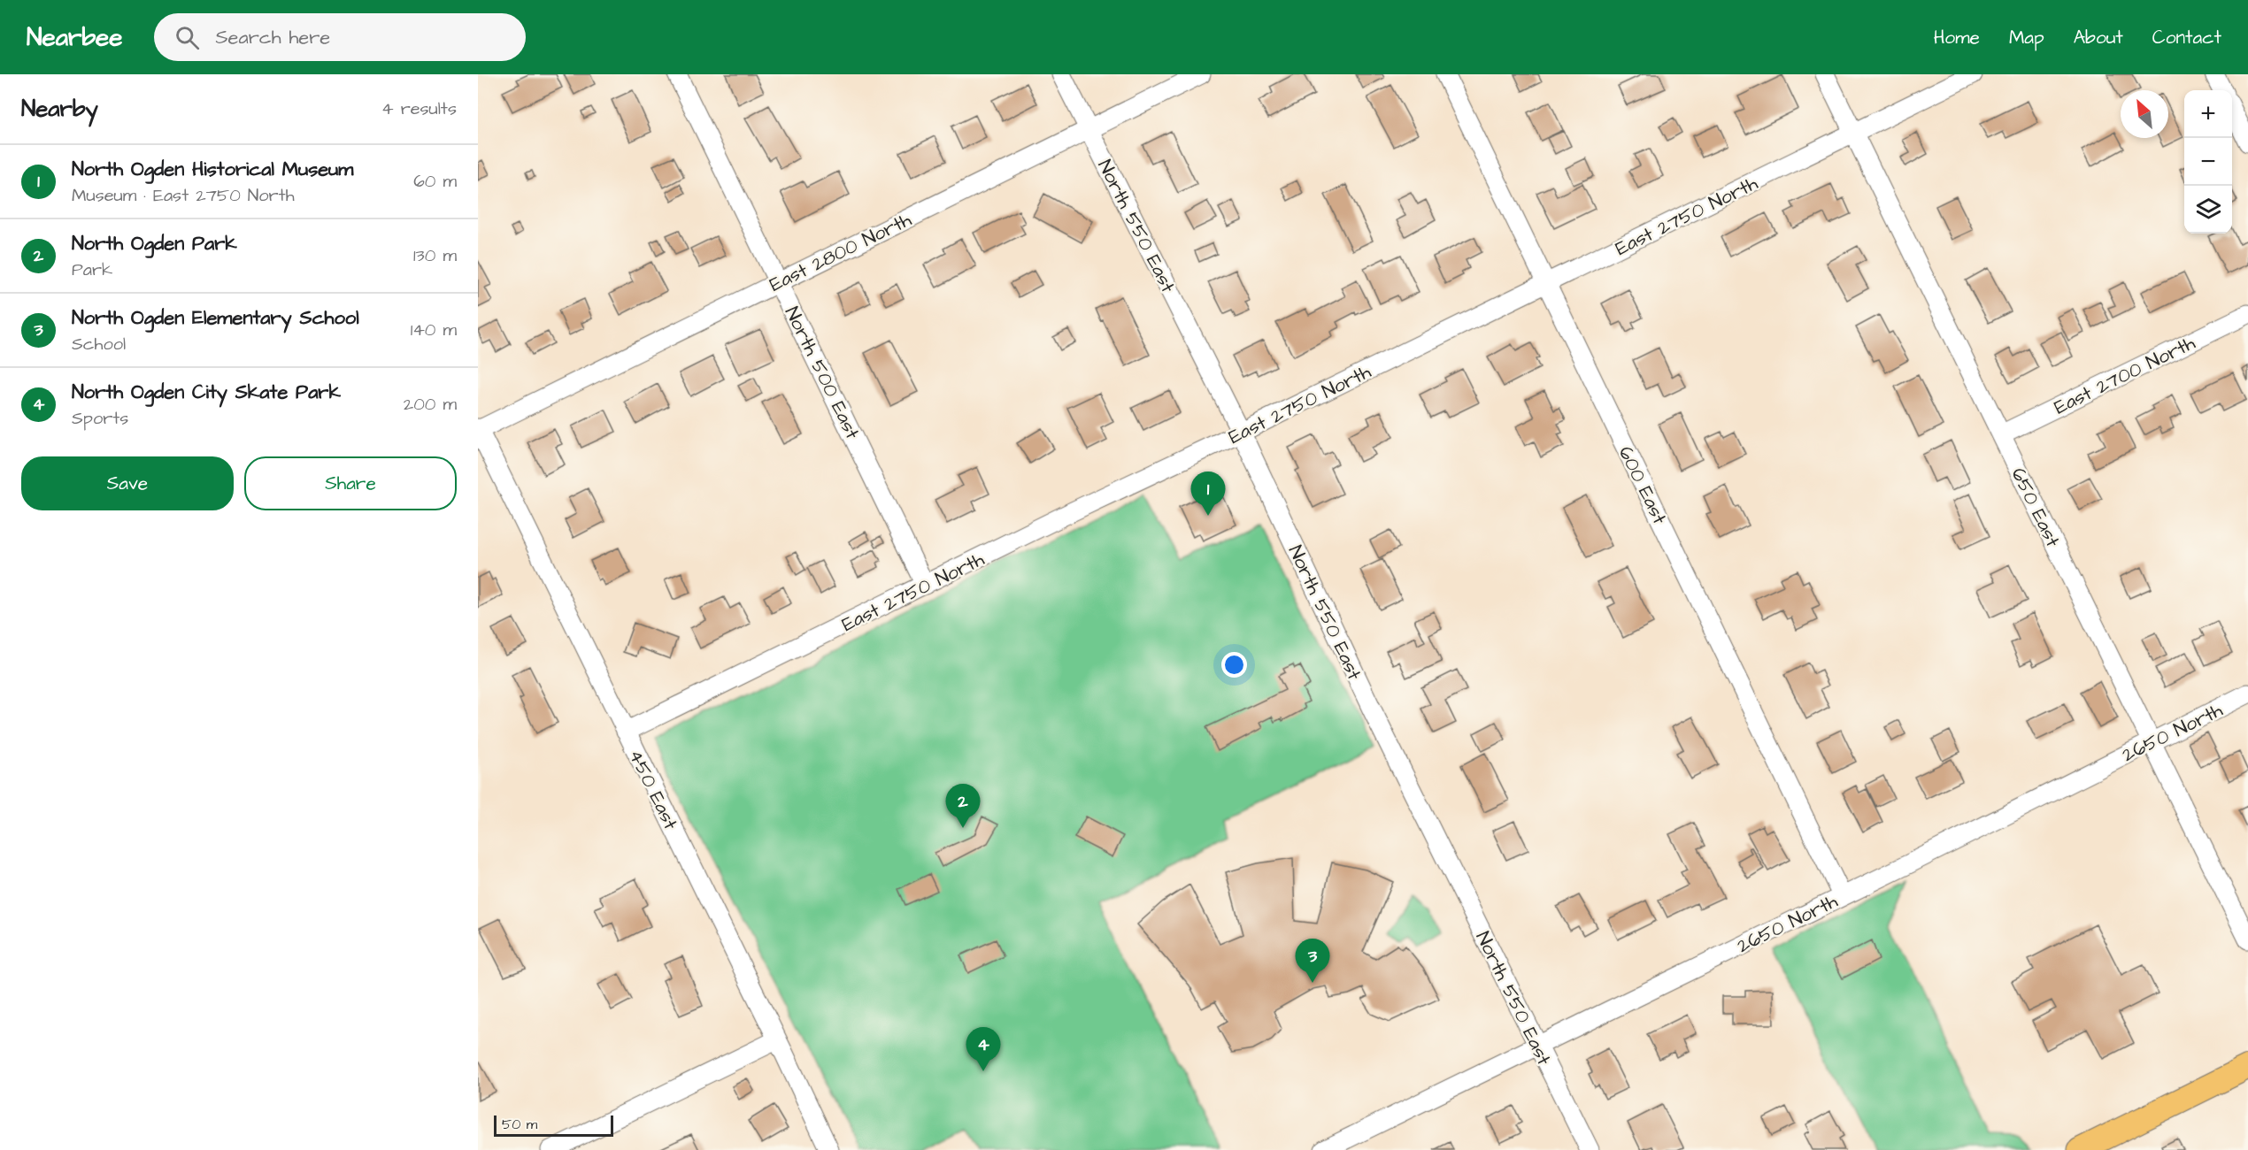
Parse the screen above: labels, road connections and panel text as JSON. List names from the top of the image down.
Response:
{
  "streets": {
    "street": [
      "East 2750 North",
      "North 550 East",
      "East 2800 North",
      "North 500 East",
      "East 2700 North",
      "600 East",
      "650 East",
      "2650 North",
      "450 East"
    ]
  },
  "crossings": [
    ["East 2750 North", "North 550 East"],
    ["East 2750 North", "North 500 East"],
    ["East 2750 North", "600 East"],
    ["East 2750 North", "650 East"],
    ["East 2750 North", "450 East"],
    ["North 550 East", "East 2800 North"],
    ["North 550 East", "2650 North"],
    ["East 2800 North", "North 500 East"],
    ["East 2800 North", "450 East"],
    ["East 2700 North", "650 East"],
    ["600 East", "2650 North"],
    ["650 East", "2650 North"]
  ],
  "scale_bar": "50 m",
  "north": "top left",
  "page": {
    "header": "Nearbee",
    "search": "Search here",
    "nav": [
      "Home",
      "Map",
      "About",
      "Contact"
    ],
    "heading": ["Nearby", "4 results"],
    "map_buttons": ["+", "−"],
    "list": [
      {
        "mark": "1",
        "name": "North Ogden Historical Museum",
        "note": "Museum · East 2750 North",
        "value": "60 m"
      },
      {
        "mark": "2",
        "name": "North Ogden Park",
        "note": "Park",
        "value": "130 m"
      },
      {
        "mark": "3",
        "name": "North Ogden Elementary School",
        "note": "School",
        "value": "140 m"
      },
      {
        "mark": "4",
        "name": "North Ogden City Skate Park",
        "note": "Sports",
        "value": "200 m"
      }
    ],
    "buttons": ["Save", "Share"],
    "pins": [
      "1",
      "2",
      "3",
      "4"
    ],
    "scale": "50 m"
  }
}
